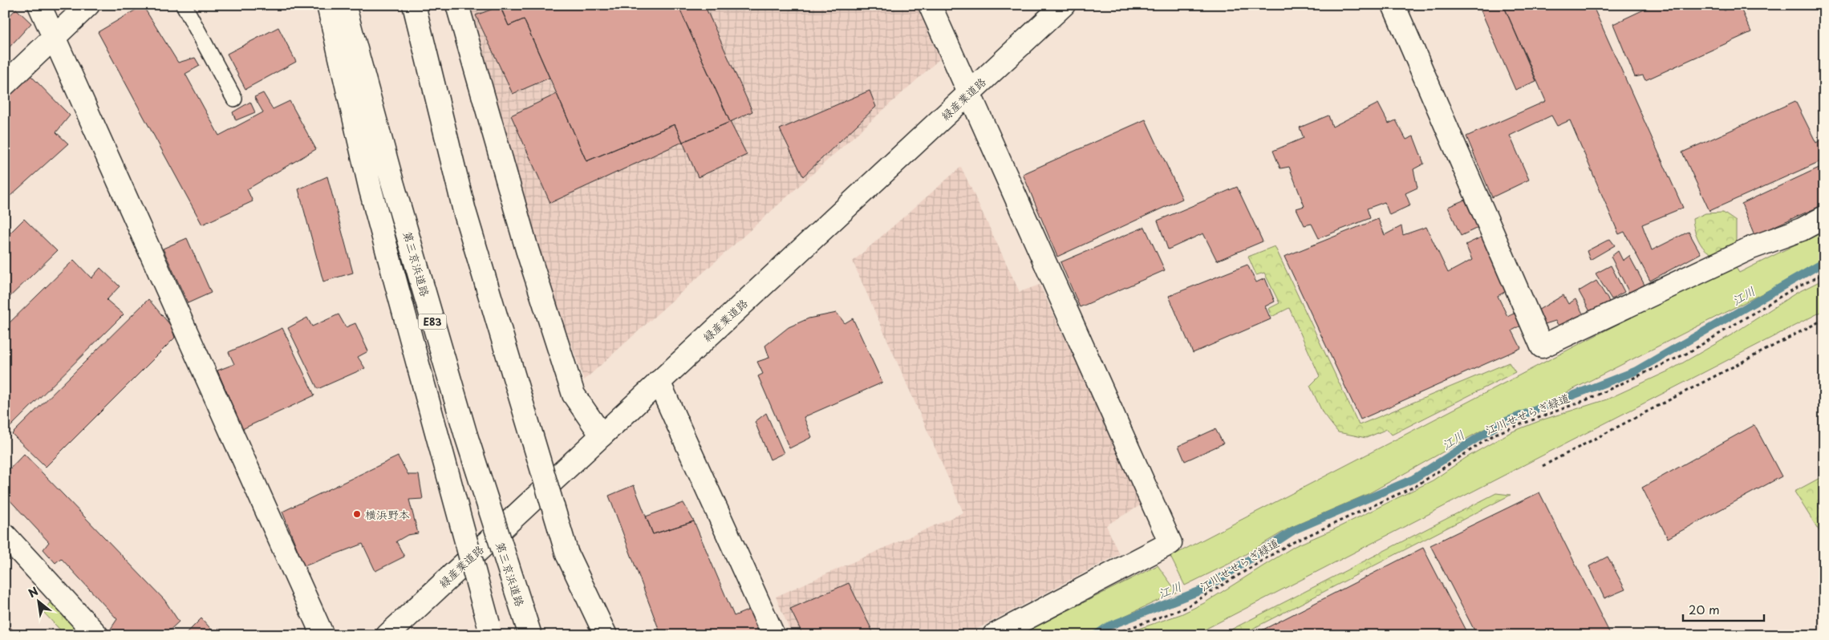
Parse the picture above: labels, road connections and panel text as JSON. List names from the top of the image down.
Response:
{
  "streets": {
    "main road": ["緑産業道路", "第三京浜道路", "E83"],
    "path": ["江川せせらぎ緑道"]
  },
  "water": ["江川"],
  "places": ["横浜野本"],
  "scale_bar": "20 m",
  "north": "top left"
}
